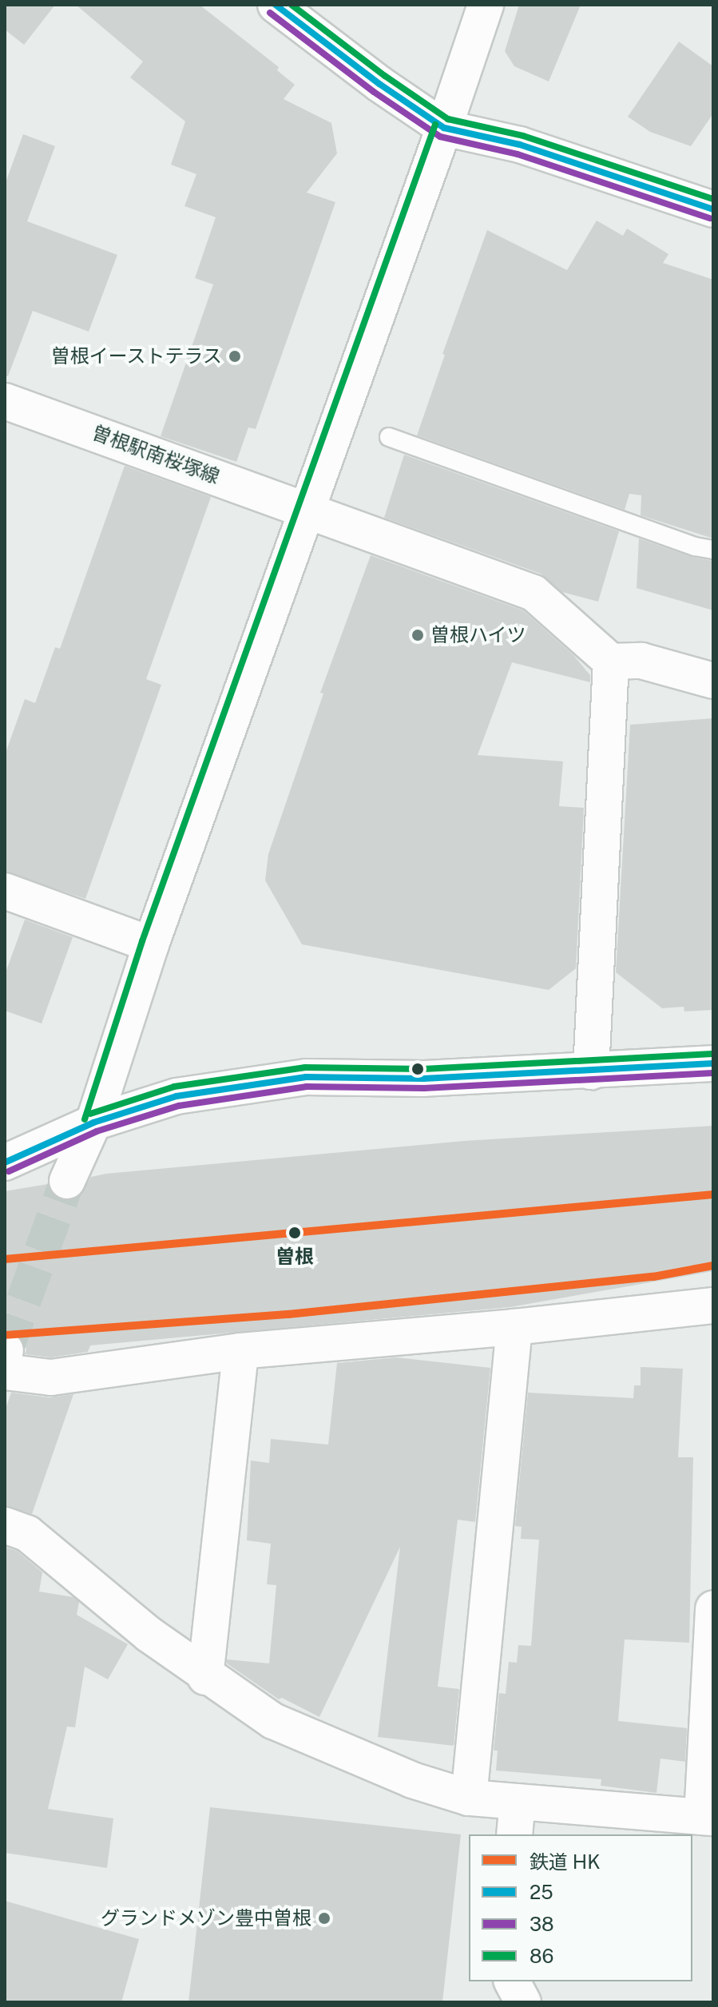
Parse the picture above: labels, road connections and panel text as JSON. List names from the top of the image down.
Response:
{
  "streets": {
    "street": ["曽根駅南桜塚線"]
  },
  "places": [
    "曽根イーストテラス",
    "曽根ハイツ",
    "曽根",
    "グランドメゾン豊中曽根"
  ],
  "lines": [
    "transit line 25",
    "transit line 86",
    "transit line 38",
    "rail line HK"
  ],
  "legend": [
    "鉄道 HK",
    "25",
    "38",
    "86"
  ]
}
